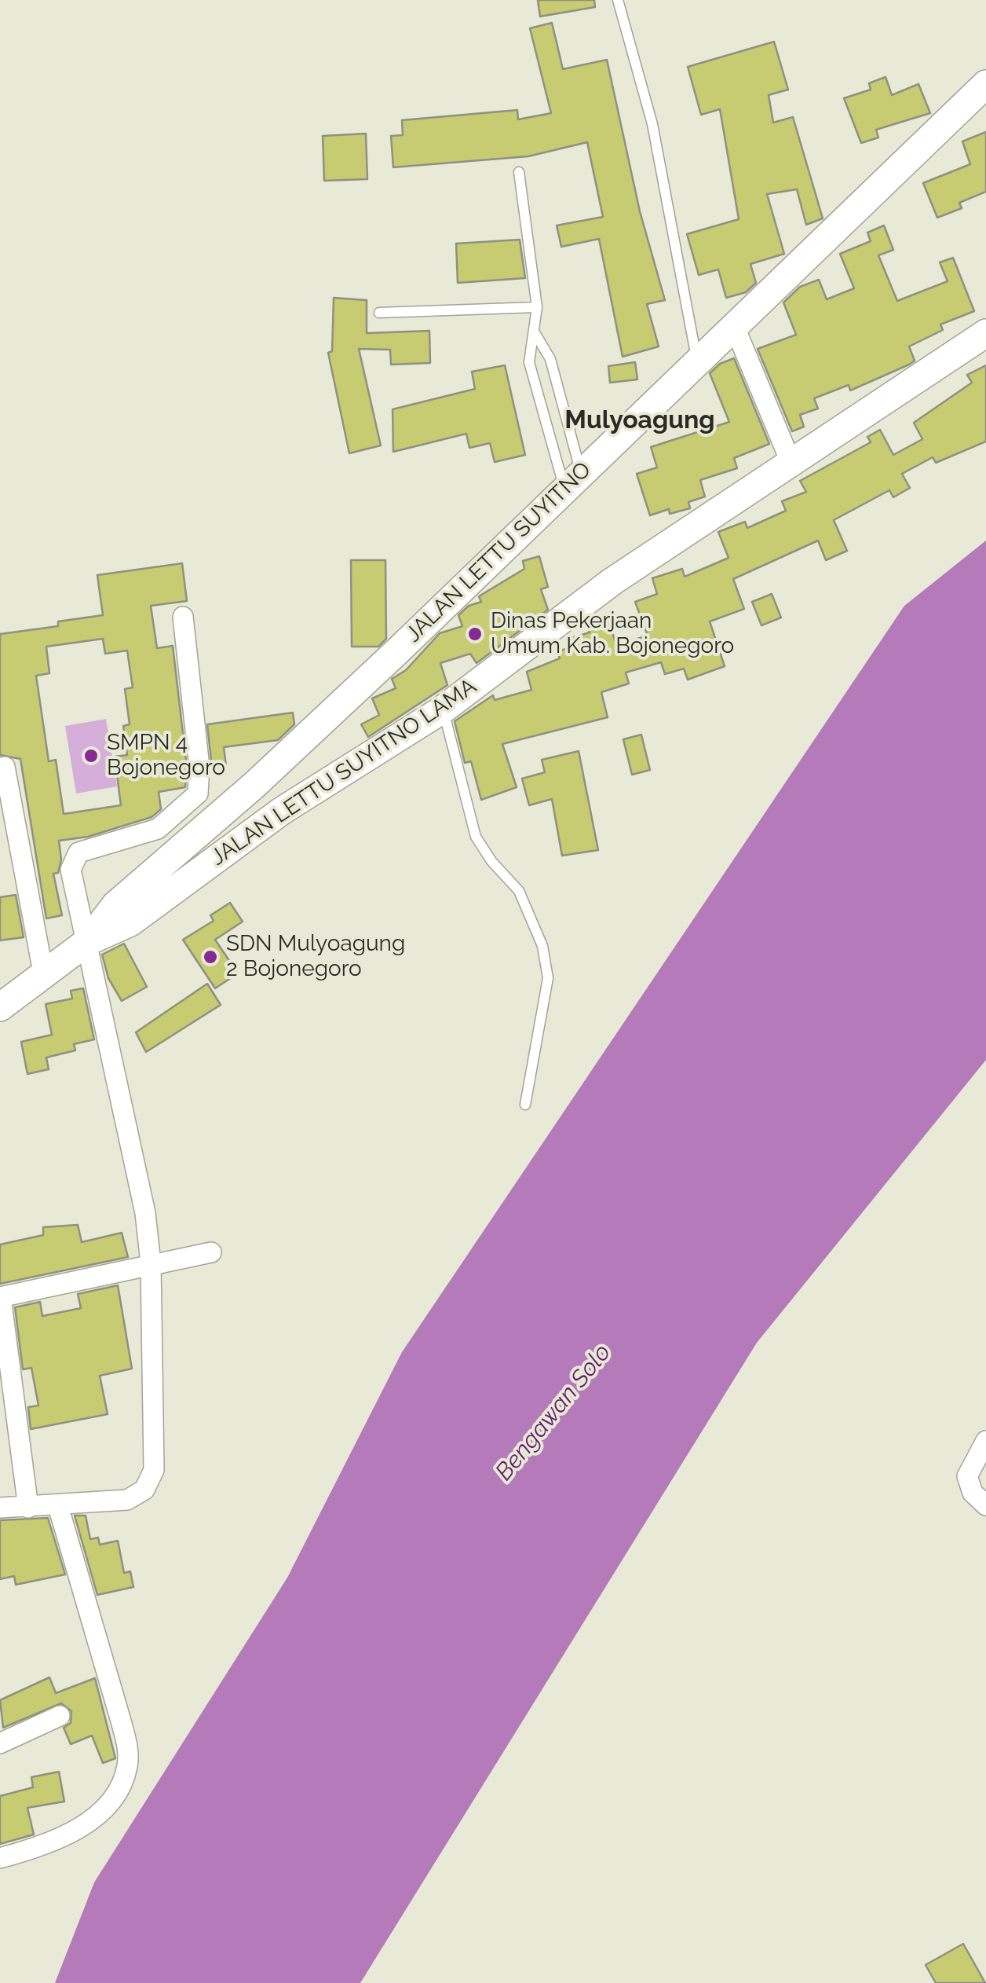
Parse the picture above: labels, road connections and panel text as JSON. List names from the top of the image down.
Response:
{
  "streets": {
    "main road": ["JALAN LETTU SUYITNO", "JALAN LETTU SUYITNO LAMA"]
  },
  "crossings": [
    ["JALAN LETTU SUYITNO", "JALAN LETTU SUYITNO LAMA"]
  ],
  "districts": ["Mulyoagung"],
  "water": ["Bengawan Solo"],
  "places": ["Dinas Pekerjaan Umum Kab. Bojonegoro", "SMPN 4 Bojonegoro", "SDN Mulyoagung 2 Bojonegoro"]
}
